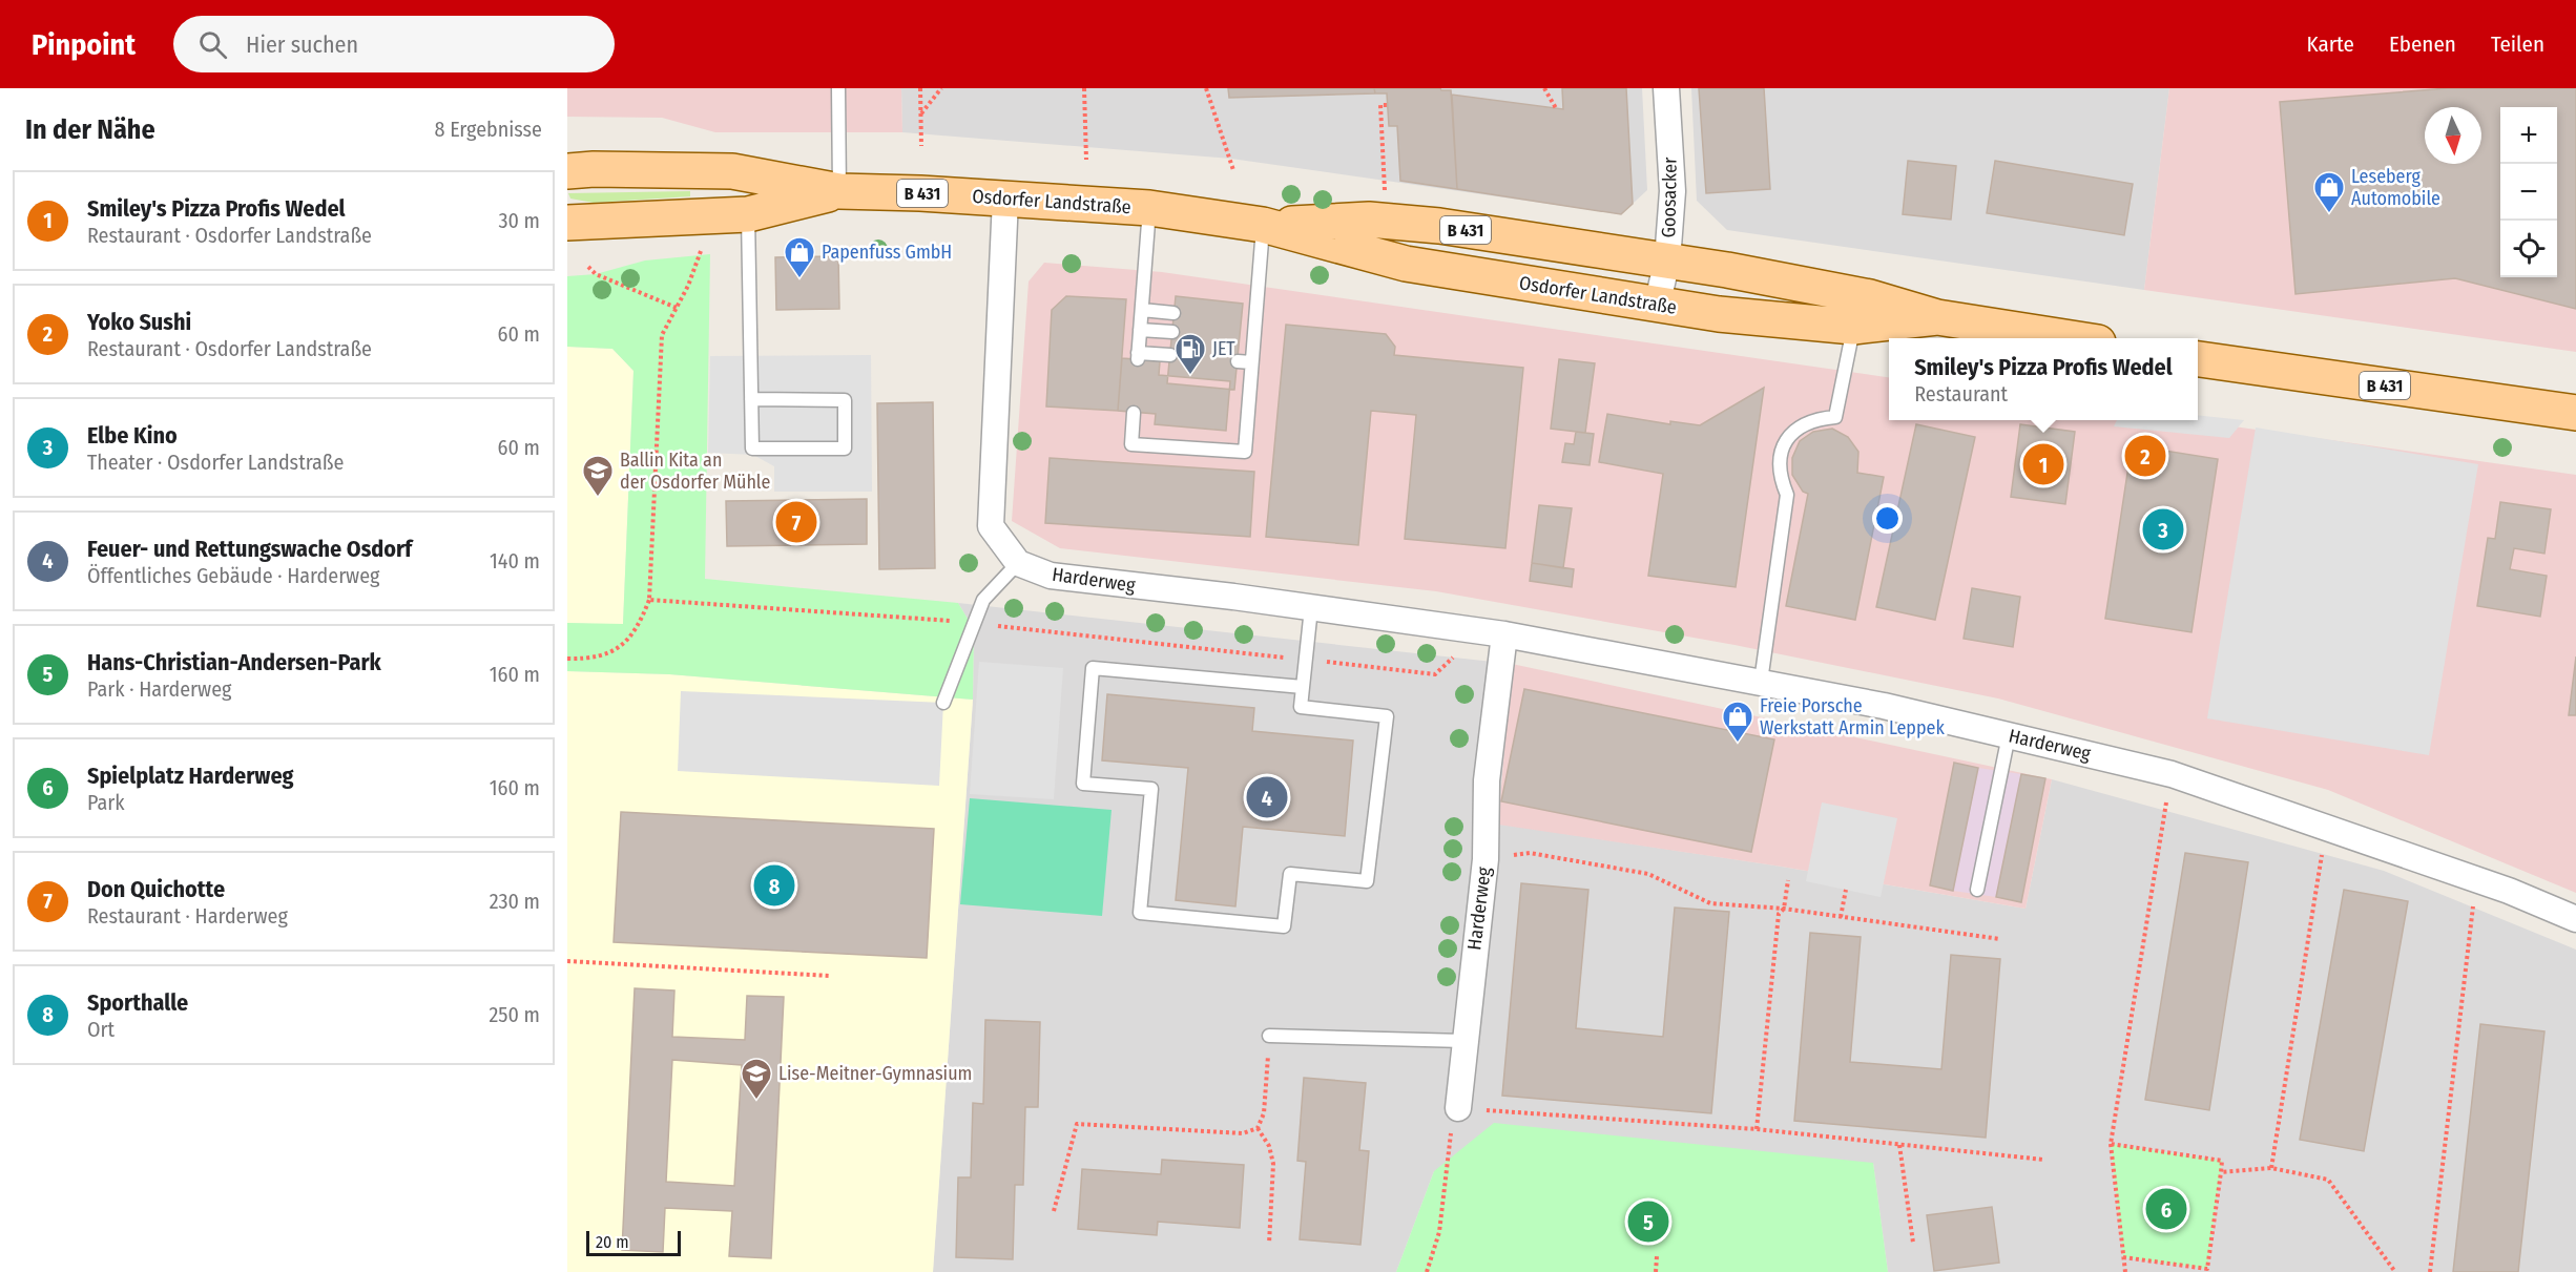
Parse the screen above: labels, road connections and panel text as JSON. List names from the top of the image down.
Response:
{
  "streets": {
    "main road": ["B 431", "Osdorfer Landstraße"],
    "street": ["Goosacker", "Harderweg"]
  },
  "crossings": [
    ["Goosacker", "Osdorfer Landstraße"]
  ],
  "places": {
    "shop": ["Leseberg Automobile", "Papenfuss GmbH", "Freie Porsche Werkstatt Armin Leppek"],
    "fuel station": ["JET"],
    "school or university": ["Ballin Kita an der Osdorfer Mühle", "Lise-Meitner-Gymnasium"]
  },
  "scale_bar": "20 m",
  "north": "bottom",
  "page": {
    "header": "Pinpoint",
    "search": "Hier suchen",
    "nav": ["Karte", "Ebenen", "Teilen"],
    "heading": ["In der Nähe", "8 Ergebnisse"],
    "map_buttons": ["+", "−"],
    "list": [
      {
        "mark": "1",
        "name": "Smiley's Pizza Profis Wedel",
        "note": "Restaurant · Osdorfer Landstraße",
        "value": "30 m"
      },
      {
        "mark": "2",
        "name": "Yoko Sushi",
        "note": "Restaurant · Osdorfer Landstraße",
        "value": "60 m"
      },
      {
        "mark": "3",
        "name": "Elbe Kino",
        "note": "Theater · Osdorfer Landstraße",
        "value": "60 m"
      },
      {
        "mark": "4",
        "name": "Feuer- und Rettungswache Osdorf",
        "note": "Öffentliches Gebäude · Harderweg",
        "value": "140 m"
      },
      {
        "mark": "5",
        "name": "Hans-Christian-Andersen-Park",
        "note": "Park · Harderweg",
        "value": "160 m"
      },
      {
        "mark": "6",
        "name": "Spielplatz Harderweg",
        "note": "Park",
        "value": "160 m"
      },
      {
        "mark": "7",
        "name": "Don Quichotte",
        "note": "Restaurant · Harderweg",
        "value": "230 m"
      },
      {
        "mark": "8",
        "name": "Sporthalle",
        "note": "Ort",
        "value": "250 m"
      }
    ],
    "popup": ["Smiley's Pizza Profis Wedel", "Restaurant"],
    "pins": [
      "2",
      "1",
      "7",
      "3",
      "4",
      "8",
      "6",
      "5"
    ],
    "scale": "20 m"
  }
}
